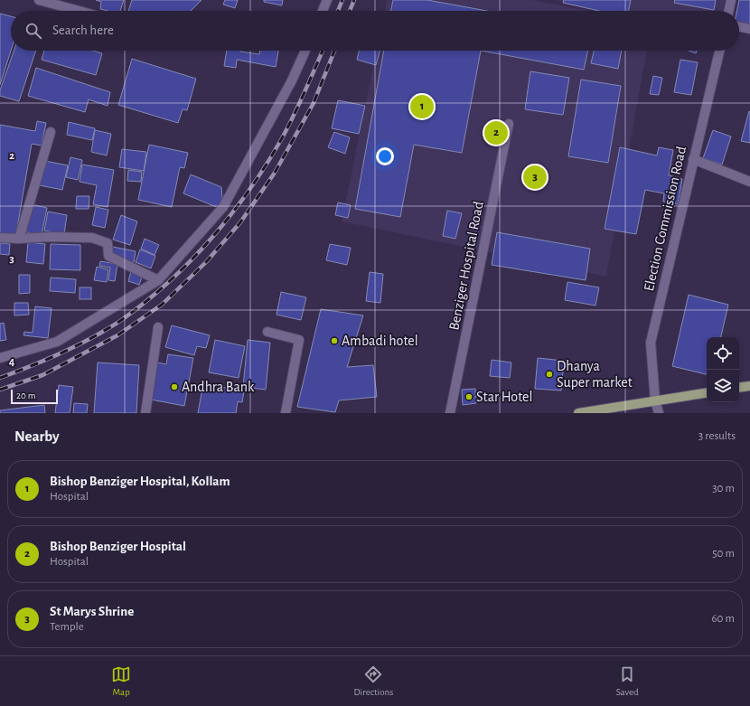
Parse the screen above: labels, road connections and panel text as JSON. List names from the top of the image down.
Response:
{
  "streets": {
    "street": ["Election Commission Road", "Benziger Hospital Road"]
  },
  "places": [
    "Ambadi hotel",
    "Dhanya Super market",
    "Andhra Bank",
    "Star Hotel"
  ],
  "scale_bar": "20 m",
  "page": {
    "search": "Search here",
    "pins": ["1", "2", "3"],
    "scale": "20 m",
    "heading": ["Nearby", "3 results"],
    "list": [
      {
        "mark": "1",
        "name": "Bishop Benziger Hospital, Kollam",
        "note": "Hospital",
        "value": "30 m"
      },
      {
        "mark": "2",
        "name": "Bishop Benziger Hospital",
        "note": "Hospital",
        "value": "50 m"
      },
      {
        "mark": "3",
        "name": "St Marys Shrine",
        "note": "Temple",
        "value": "60 m"
      }
    ],
    "nav": ["Map", "Directions", "Saved"]
  },
  "grid": {
    "rows": ["2", "3", "4"]
  }
}
